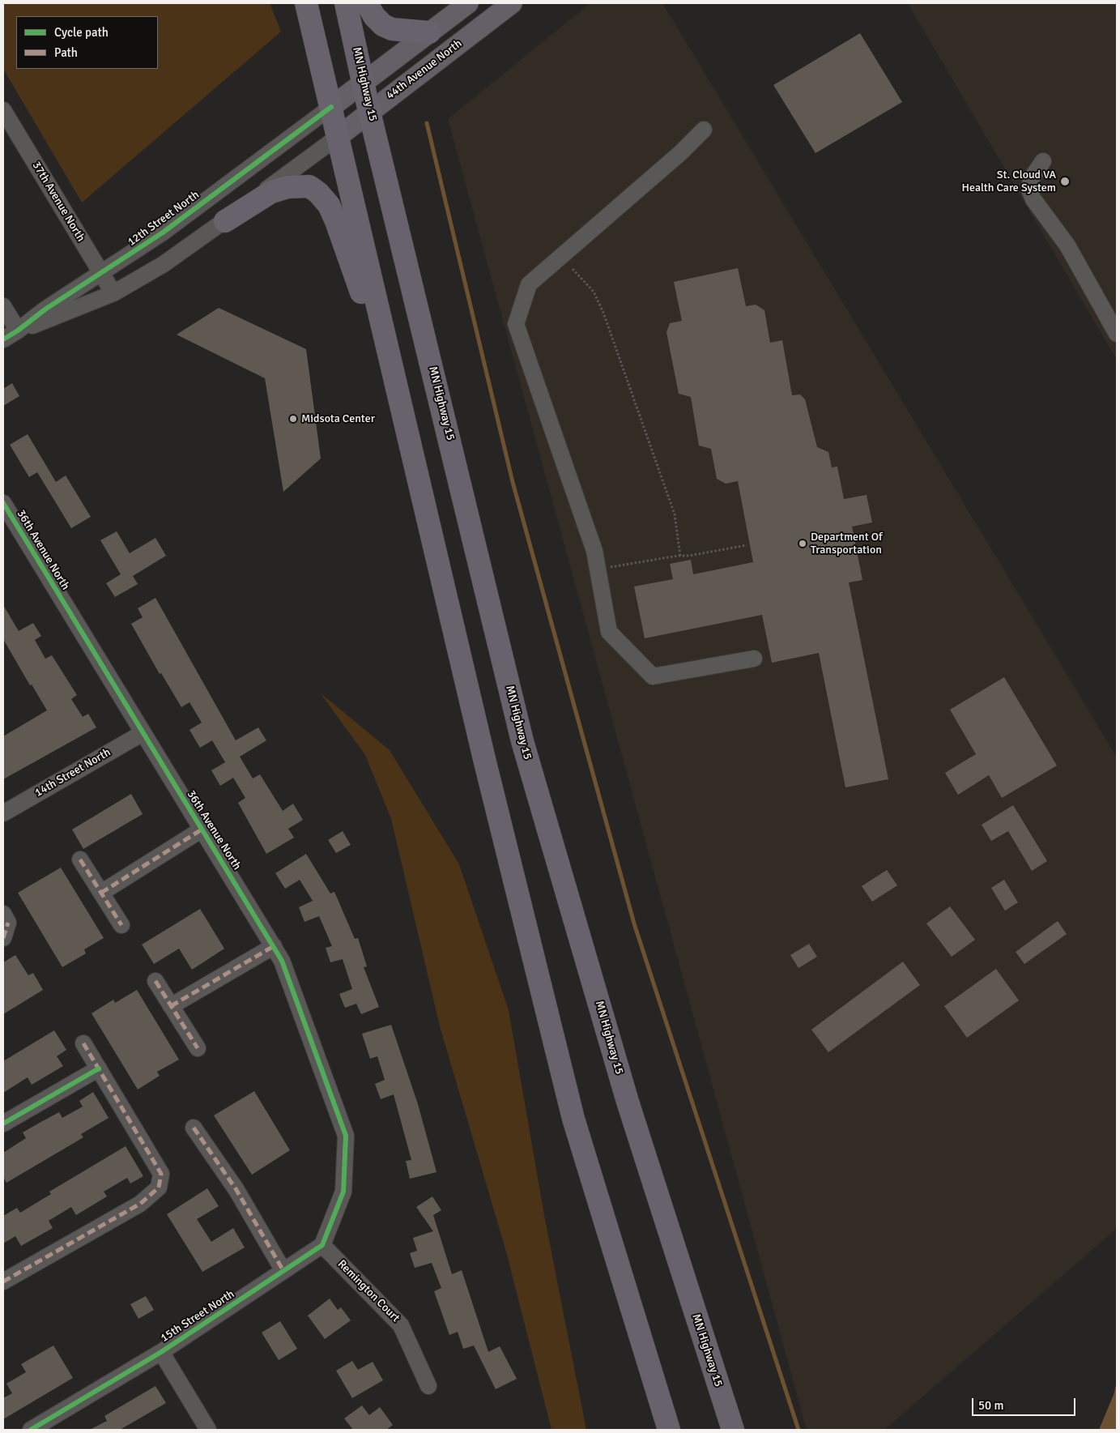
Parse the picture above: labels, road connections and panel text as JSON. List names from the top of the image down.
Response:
{
  "streets": {
    "highway": ["MN Highway 15"],
    "main road": ["44th Avenue North", "12th Street North"],
    "street": [
      "37th Avenue North",
      "36th Avenue North",
      "14th Street North",
      "Remington Court",
      "15th Street North"
    ]
  },
  "crossings": [
    ["44th Avenue North", "MN Highway 15"],
    ["44th Avenue North", "12th Street North"],
    ["MN Highway 15", "12th Street North"],
    ["37th Avenue North", "12th Street North"],
    ["36th Avenue North", "14th Street North"],
    ["36th Avenue North", "Remington Court"],
    ["36th Avenue North", "15th Street North"],
    ["Remington Court", "15th Street North"]
  ],
  "places": ["St. Cloud VA Health Care System", "Midsota Center", "Department Of Transportation"],
  "legend": ["Cycle path", "Path"],
  "scale_bar": "50 m"
}
